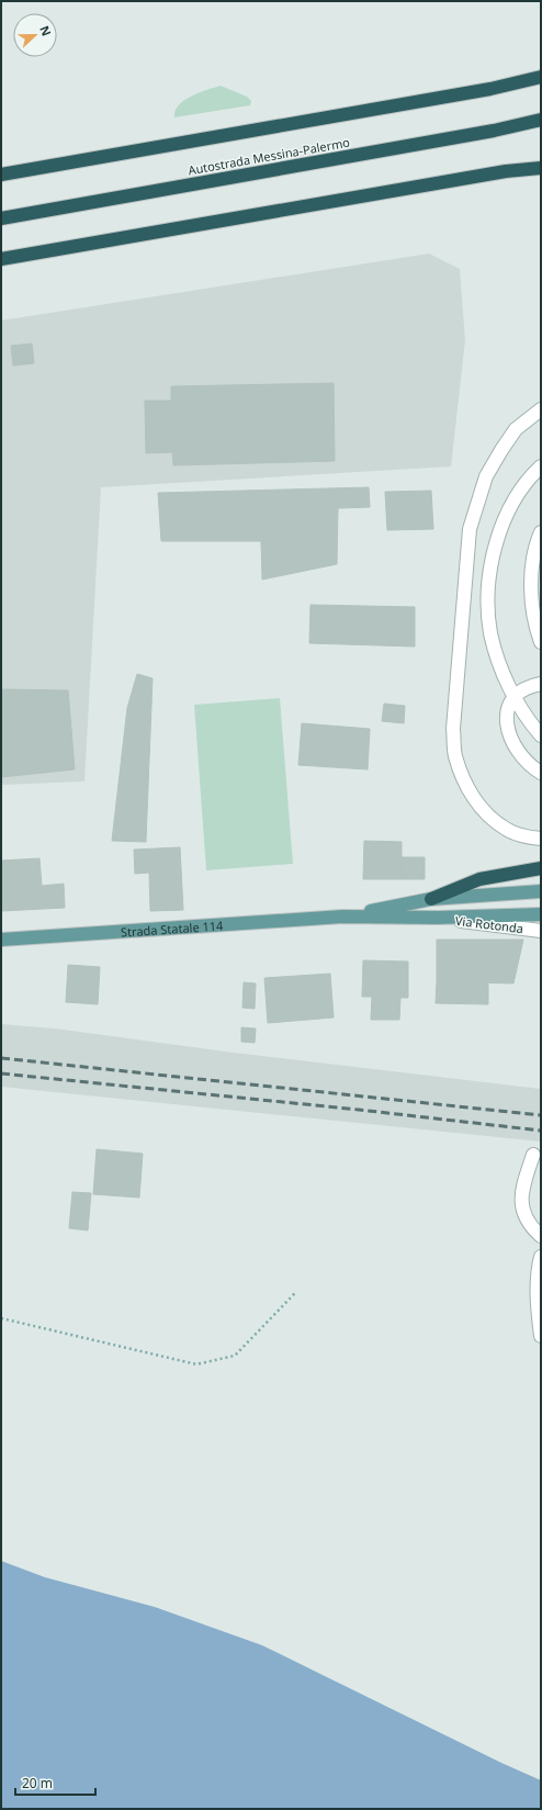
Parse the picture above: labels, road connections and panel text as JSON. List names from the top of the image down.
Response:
{
  "streets": {
    "highway": ["Autostrada Messina-Palermo"],
    "main road": ["Strada Statale 114"],
    "street": ["Via Rotonda"]
  },
  "crossings": [
    ["Via Rotonda", "Strada Statale 114"]
  ],
  "scale_bar": "20 m",
  "north": "right"
}
